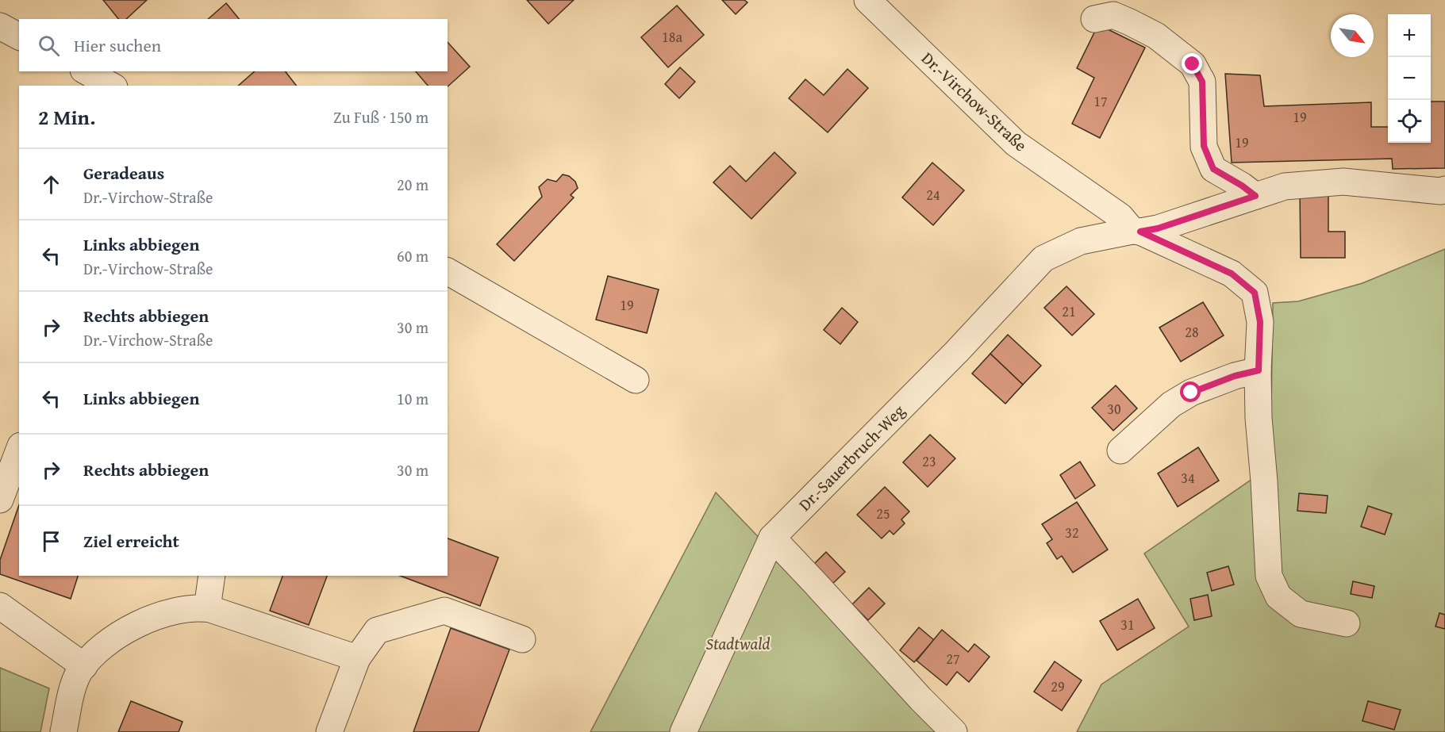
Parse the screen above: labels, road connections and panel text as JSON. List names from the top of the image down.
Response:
{
  "streets": {
    "street": ["Dr.-Virchow-Straße", "Dr.-Sauerbruch-Weg"]
  },
  "crossings": [
    ["Dr.-Virchow-Straße", "Dr.-Sauerbruch-Weg"]
  ],
  "parks": ["Stadtwald"],
  "house_numbers": [
    "18a",
    "17",
    "19",
    "19",
    "24",
    "19",
    "21",
    "28",
    "30",
    "23",
    "34",
    "25",
    "32",
    "31",
    "27",
    "29"
  ],
  "north": "bottom right",
  "page": {
    "map_buttons": ["+", "−"],
    "search": "Hier suchen",
    "heading": ["2 Min.", "Zu Fuß · 150 m"],
    "list": [
      ["Geradeaus", "Dr.-Virchow-Straße", "20 m"],
      ["Links abbiegen", "Dr.-Virchow-Straße", "60 m"],
      ["Rechts abbiegen", "Dr.-Virchow-Straße", "30 m"],
      ["Links abbiegen", "10 m"],
      ["Rechts abbiegen", "30 m"],
      "Ziel erreicht"
    ]
  }
}
